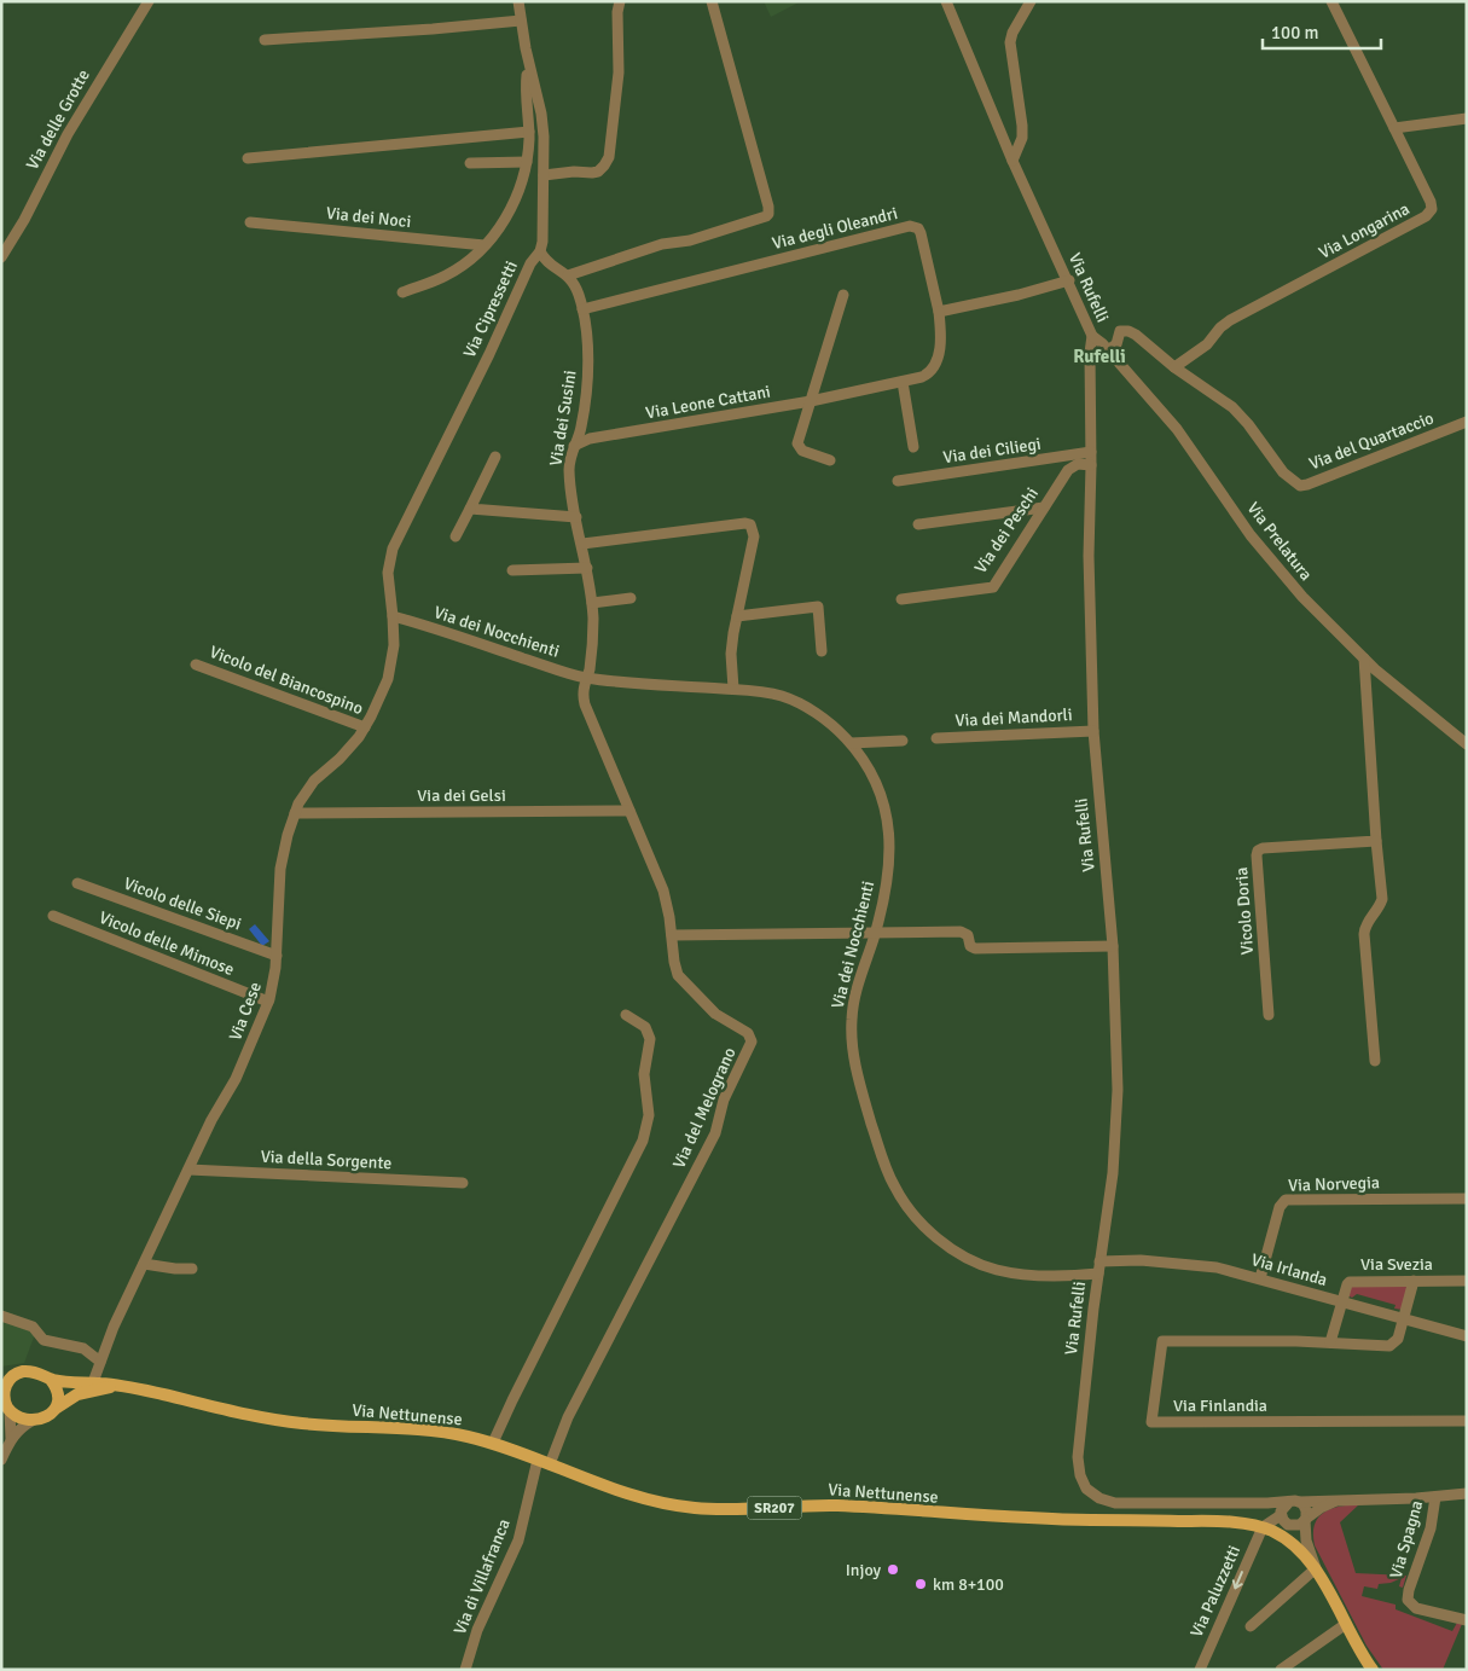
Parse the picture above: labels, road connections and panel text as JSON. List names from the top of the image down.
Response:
{
  "streets": {
    "main road": ["Via Nettunense", "SR207"],
    "street": [
      "Via delle Grotte",
      "Via dei Noci",
      "Via degli Oleandri",
      "Via Longarina",
      "Via Rufelli",
      "Via Cipressetti",
      "Via Leone Cattani",
      "Via dei Susini",
      "Via del Quartaccio",
      "Via dei Ciliegi",
      "Via dei Peschi",
      "Via Prelatura",
      "Via dei Nocchienti",
      "Vicolo del Biancospino",
      "Via dei Mandorli",
      "Via dei Gelsi",
      "Vicolo delle Siepi",
      "Vicolo Doria",
      "Vicolo delle Mimose",
      "Via Cese",
      "Via del Melograno",
      "Via della Sorgente",
      "Via Norvegia",
      "Via Svezia",
      "Via Irlanda",
      "Via Finlandia",
      "Via Spagna",
      "Via di Villafranca",
      "Via Paluzzetti"
    ]
  },
  "crossings": [
    ["Via degli Oleandri", "Via Leone Cattani"],
    ["Via degli Oleandri", "Via dei Susini"],
    ["Via Longarina", "Via del Quartaccio"],
    ["Via Rufelli", "Via dei Ciliegi"],
    ["Via Rufelli", "Via dei Peschi"],
    ["Via Rufelli", "Via Prelatura"],
    ["Via Rufelli", "Via dei Nocchienti"],
    ["Via Rufelli", "Via dei Mandorli"],
    ["Via Rufelli", "Via Irlanda"],
    ["Via Cipressetti", "Via dei Susini"],
    ["Via Cipressetti", "Via dei Nocchienti"],
    ["Via Cipressetti", "Via Cese"],
    ["Via Leone Cattani", "Via dei Susini"],
    ["Via dei Susini", "Via dei Nocchienti"],
    ["Via dei Susini", "Via del Melograno"],
    ["Via del Quartaccio", "Via Prelatura"],
    ["Via dei Nocchienti", "Via Cese"],
    ["Via dei Nocchienti", "Via del Melograno"],
    ["Via dei Nocchienti", "Via Irlanda"],
    ["Vicolo del Biancospino", "Via Cese"],
    ["Via dei Gelsi", "Via Cese"],
    ["Via dei Gelsi", "Via del Melograno"],
    ["Vicolo delle Siepi", "Via Cese"],
    ["Vicolo delle Mimose", "Via Cese"],
    ["Via Cese", "Via della Sorgente"],
    ["Via Cese", "Via Nettunense"],
    ["Via del Melograno", "Via Nettunense"],
    ["Via del Melograno", "Via di Villafranca"],
    ["Via Norvegia", "Via Irlanda"],
    ["Via Svezia", "Via Irlanda"],
    ["Via Svezia", "Via Finlandia"],
    ["Via Irlanda", "Via Finlandia"],
    ["Via Nettunense", "Via di Villafranca"],
    ["Via Nettunense", "Via Paluzzetti"]
  ],
  "districts": ["Rufelli"],
  "places": ["Injoy", "km 8+100"],
  "scale_bar": "100 m"
}
